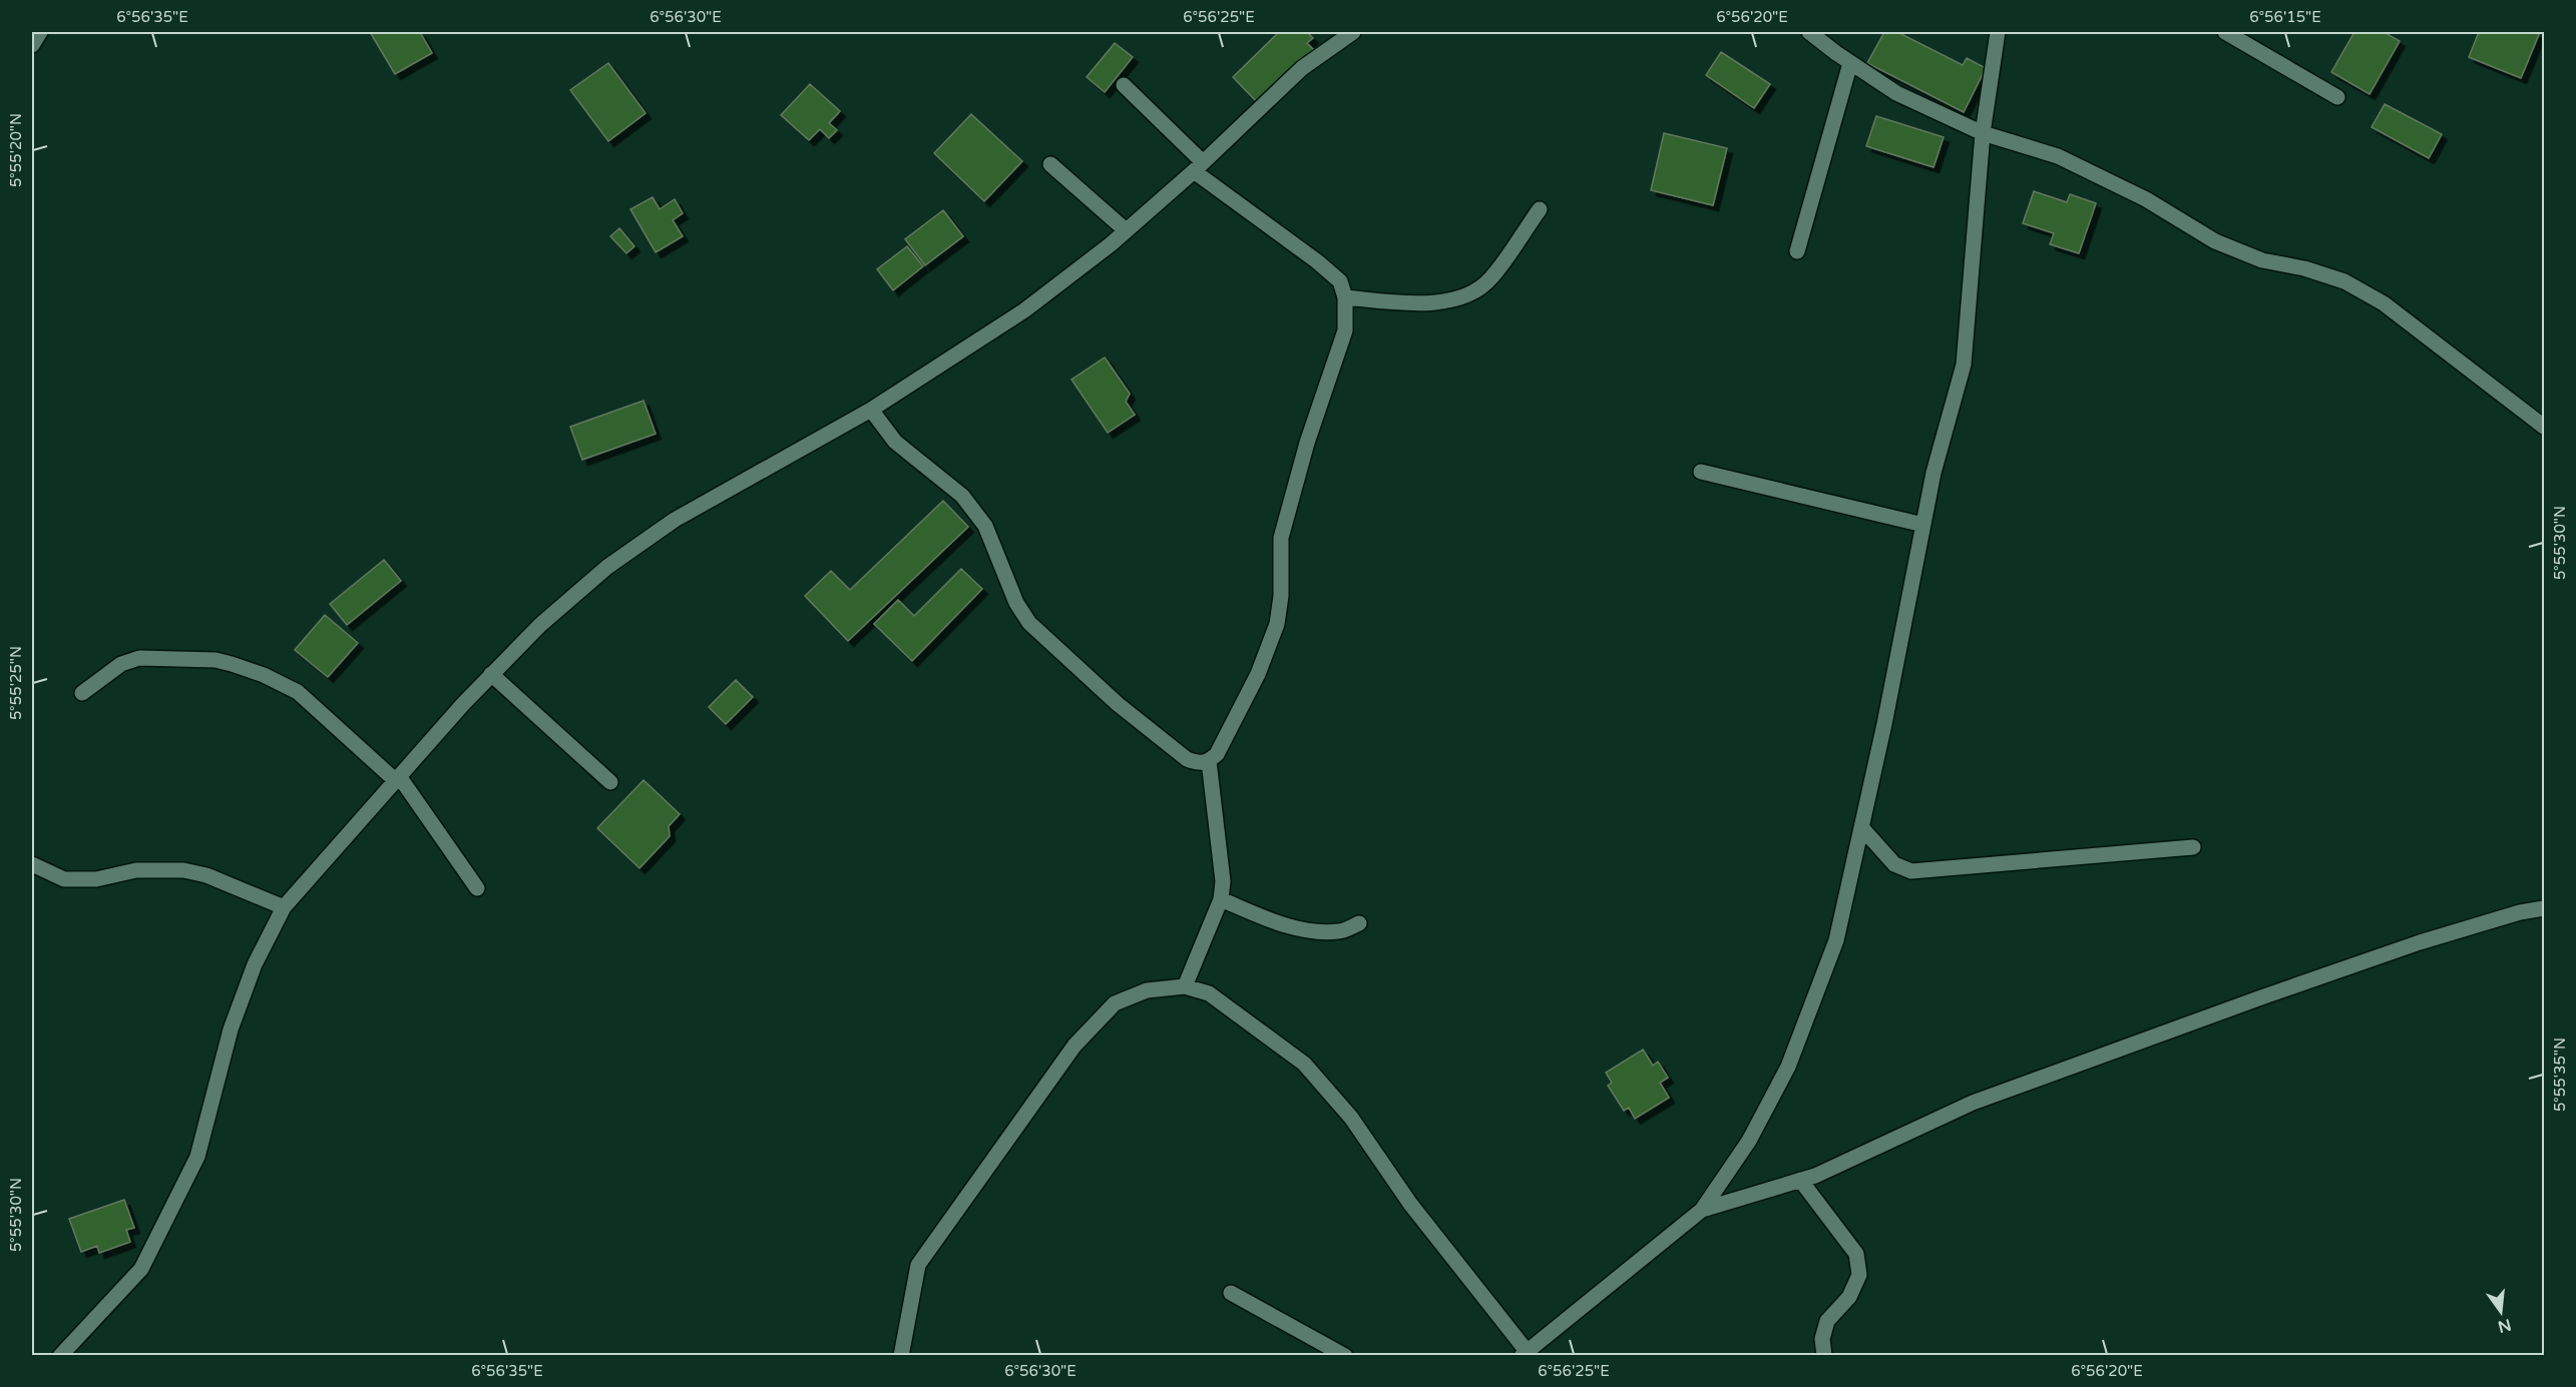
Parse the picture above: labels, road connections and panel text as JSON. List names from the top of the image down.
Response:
{
  "north": "bottom",
  "coordinates": [
    "6°56'35\"E",
    "6°56'30\"E",
    "6°56'25\"E",
    "6°56'20\"E",
    "6°56'15\"E",
    "5°55'20\"N",
    "5°55'30\"N",
    "5°55'25\"N",
    "5°55'35\"N"
  ]
}
